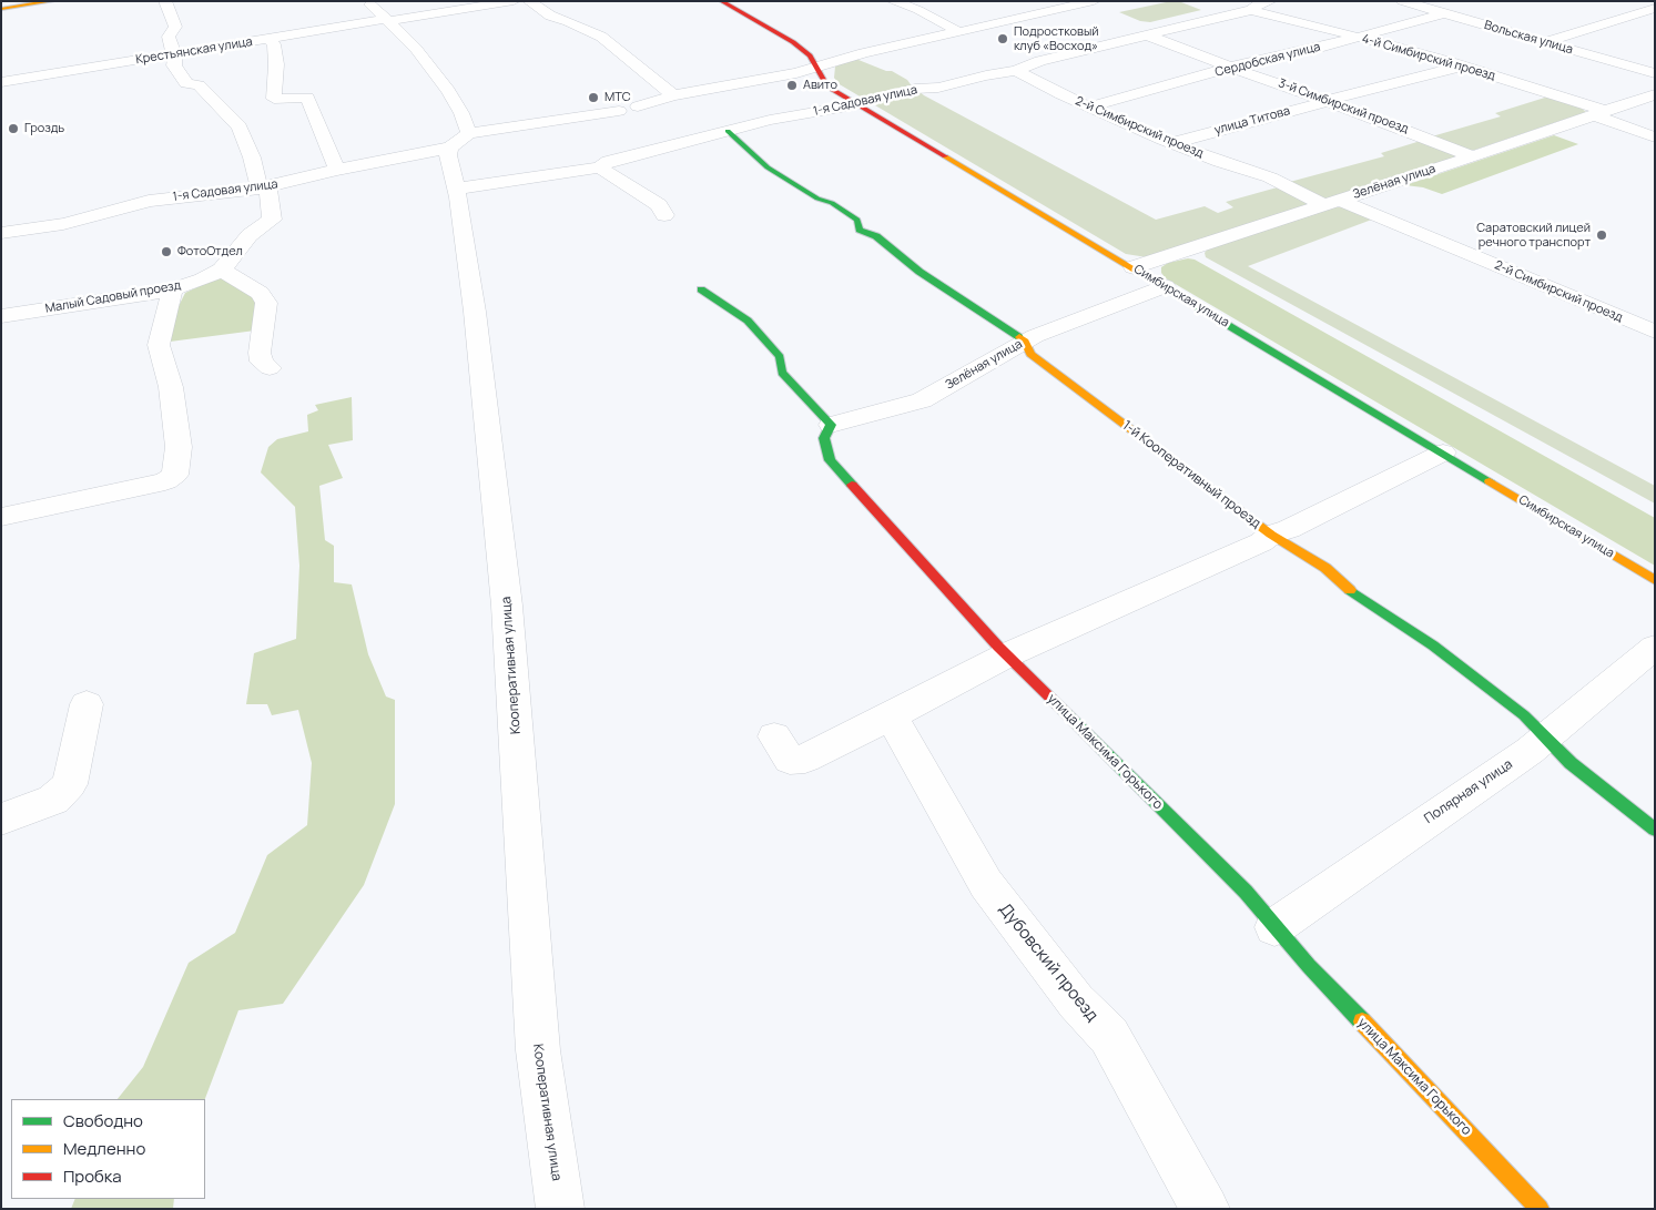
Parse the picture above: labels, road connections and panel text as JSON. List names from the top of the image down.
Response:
{
  "streets": {
    "street": [
      "Вольская улица",
      "Крестьянская улица",
      "4-й Симбирский проезд",
      "Сердобская улица",
      "1-я Садовая улица",
      "3-й Симбирский проезд",
      "улица Титова",
      "2-й Симбирский проезд",
      "Зелёная улица",
      "Симбирская улица",
      "Малый Садовый проезд",
      "1-й Кооперативный проезд",
      "Кооперативная улица",
      "улица Максима Горького",
      "Полярная улица",
      "Дубовский проезд"
    ]
  },
  "crossings": [
    ["Вольская улица", "Сердобская улица"],
    ["4-й Симбирский проезд", "Сердобская улица"],
    ["4-й Симбирский проезд", "1-я Садовая улица"],
    ["4-й Симбирский проезд", "улица Титова"],
    ["4-й Симбирский проезд", "Зелёная улица"],
    ["Сердобская улица", "3-й Симбирский проезд"],
    ["Сердобская улица", "2-й Симбирский проезд"],
    ["1-я Садовая улица", "3-й Симбирский проезд"],
    ["1-я Садовая улица", "2-й Симбирский проезд"],
    ["1-я Садовая улица", "Симбирская улица"],
    ["1-я Садовая улица", "1-й Кооперативный проезд"],
    ["1-я Садовая улица", "Кооперативная улица"],
    ["3-й Симбирский проезд", "улица Титова"],
    ["3-й Симбирский проезд", "Зелёная улица"],
    ["улица Титова", "2-й Симбирский проезд"],
    ["2-й Симбирский проезд", "Зелёная улица"],
    ["Зелёная улица", "Симбирская улица"],
    ["Зелёная улица", "1-й Кооперативный проезд"],
    ["Зелёная улица", "улица Максима Горького"],
    ["1-й Кооперативный проезд", "Полярная улица"],
    ["улица Максима Горького", "Полярная улица"]
  ],
  "places": [
    "Подростковый клуб «Восход»",
    "Авито",
    "МТС",
    "Гроздь",
    "Саратовский лицей речного транспорт",
    "ФотоОтдел"
  ],
  "legend": ["Свободно", "Медленно", "Пробка"]
}
